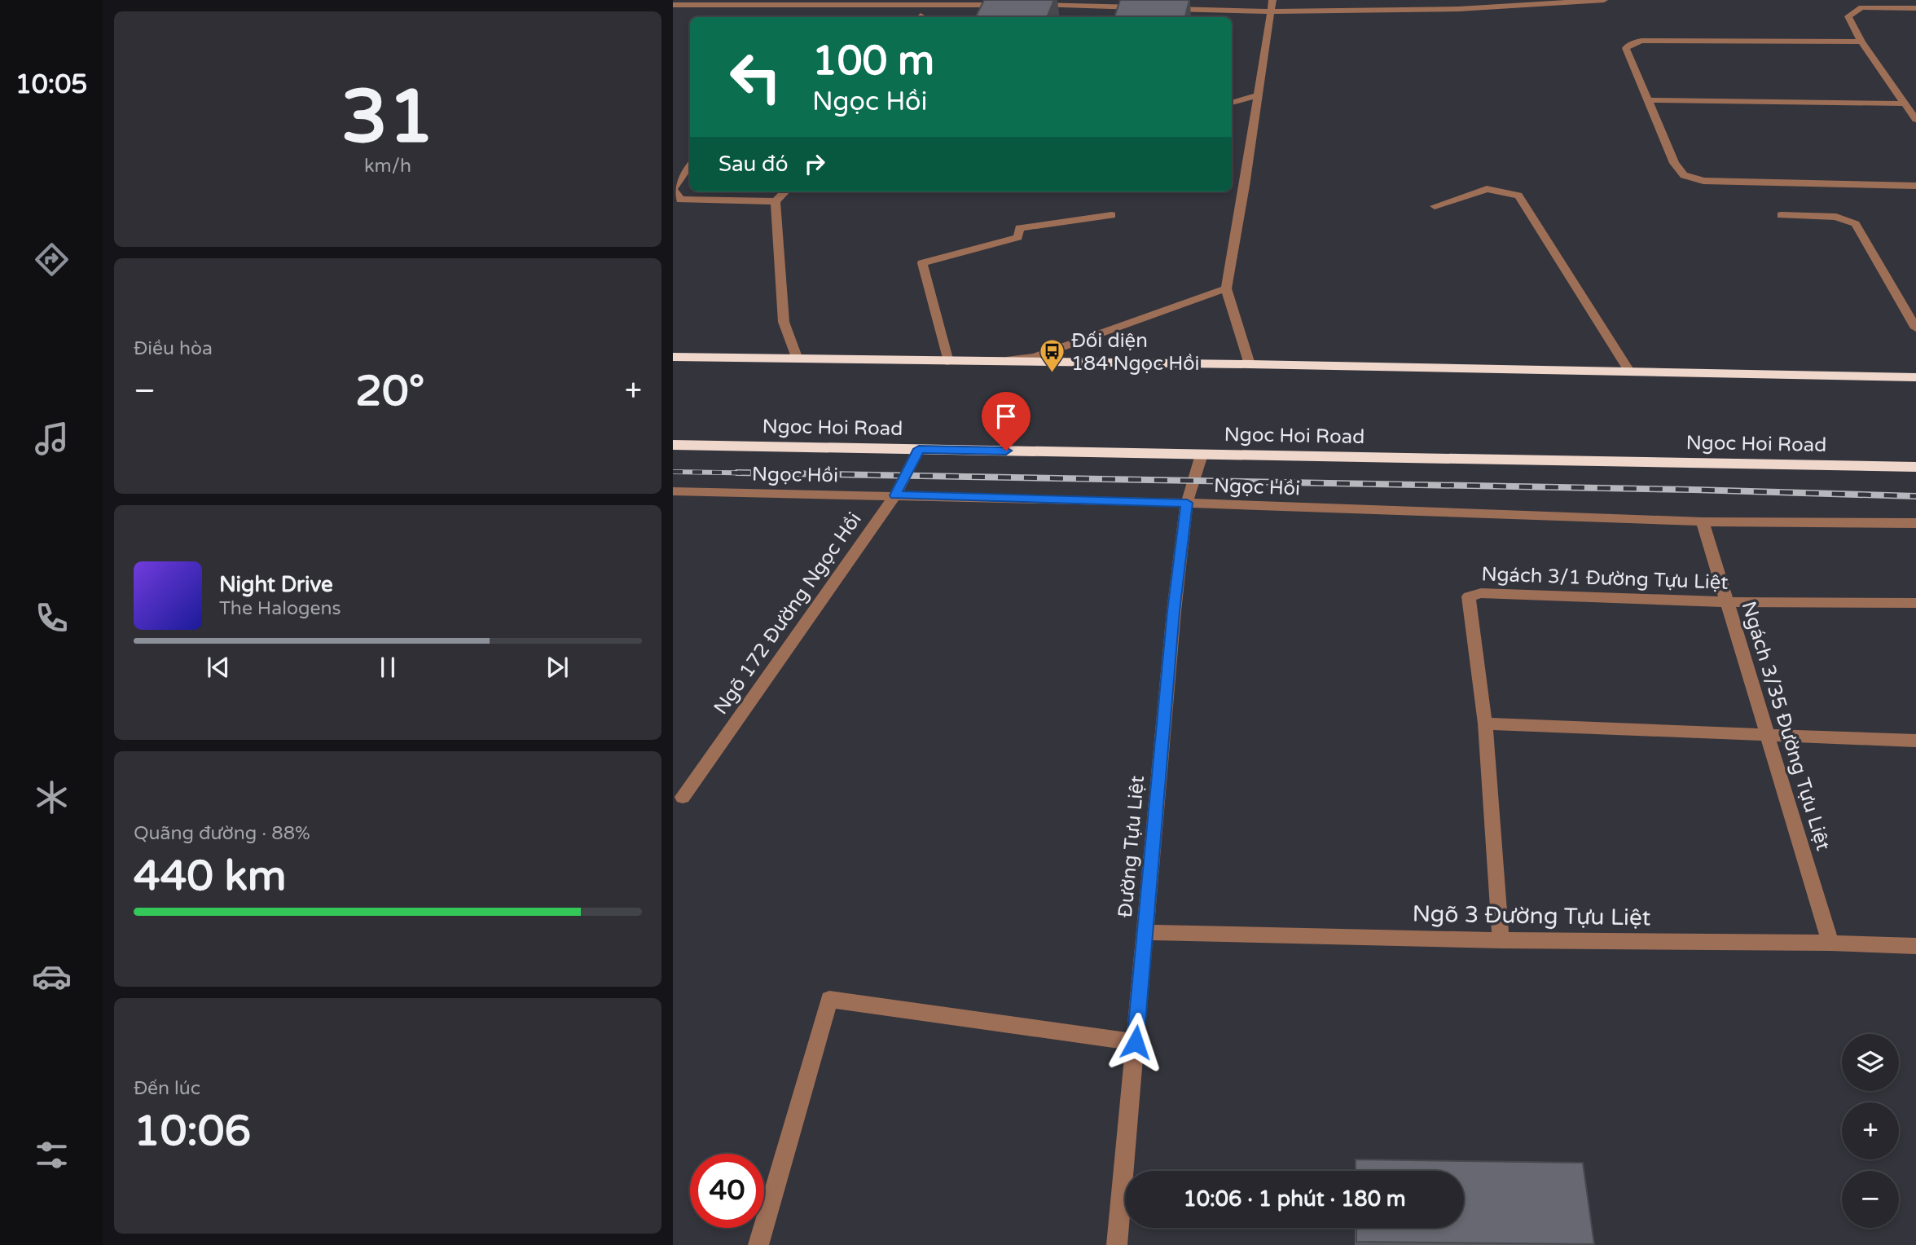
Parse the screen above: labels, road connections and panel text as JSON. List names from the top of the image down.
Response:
{
  "streets": {
    "highway": ["Ngoc Hoi Road"],
    "street": [
      "Ngọc Hồi",
      "Ngách 3/1 Đường Tựu Liệt",
      "Ngõ 172 Đường Ngọc Hồi",
      "Ngách 3/35 Đường Tựu Liệt",
      "Đường Tựu Liệt",
      "Ngõ 3 Đường Tựu Liệt"
    ]
  },
  "crossings": [
    ["Ngoc Hoi Road", "Ngõ 172 Đường Ngọc Hồi"],
    ["Ngoc Hoi Road", "Đường Tựu Liệt"],
    ["Ngọc Hồi", "Ngõ 172 Đường Ngọc Hồi"],
    ["Ngọc Hồi", "Ngách 3/35 Đường Tựu Liệt"],
    ["Ngọc Hồi", "Đường Tựu Liệt"],
    ["Ngách 3/1 Đường Tựu Liệt", "Ngách 3/35 Đường Tựu Liệt"],
    ["Ngách 3/1 Đường Tựu Liệt", "Ngõ 3 Đường Tựu Liệt"],
    ["Ngách 3/35 Đường Tựu Liệt", "Ngõ 3 Đường Tựu Liệt"],
    ["Đường Tựu Liệt", "Ngõ 3 Đường Tựu Liệt"]
  ],
  "places": {
    "bus stop": ["Đối diện 184 Ngọc Hồi"]
  },
  "page": {
    "tabs": "10:05",
    "tile": [
      ["31", "km/h"],
      "Điều hòa",
      ["Quãng đường · 88%", "440 km"],
      ["Đến lúc", "10:06"]
    ],
    "turn": ["100 m", "Ngọc Hồi"],
    "then": "Sau đó",
    "heat": ["−", "20°", "+"],
    "song": ["Night Drive", "The Halogens"],
    "map_buttons": ["+", "−"],
    "limit": "40",
    "trip": "10:06 · 1 phút · 180 m"
  }
}
